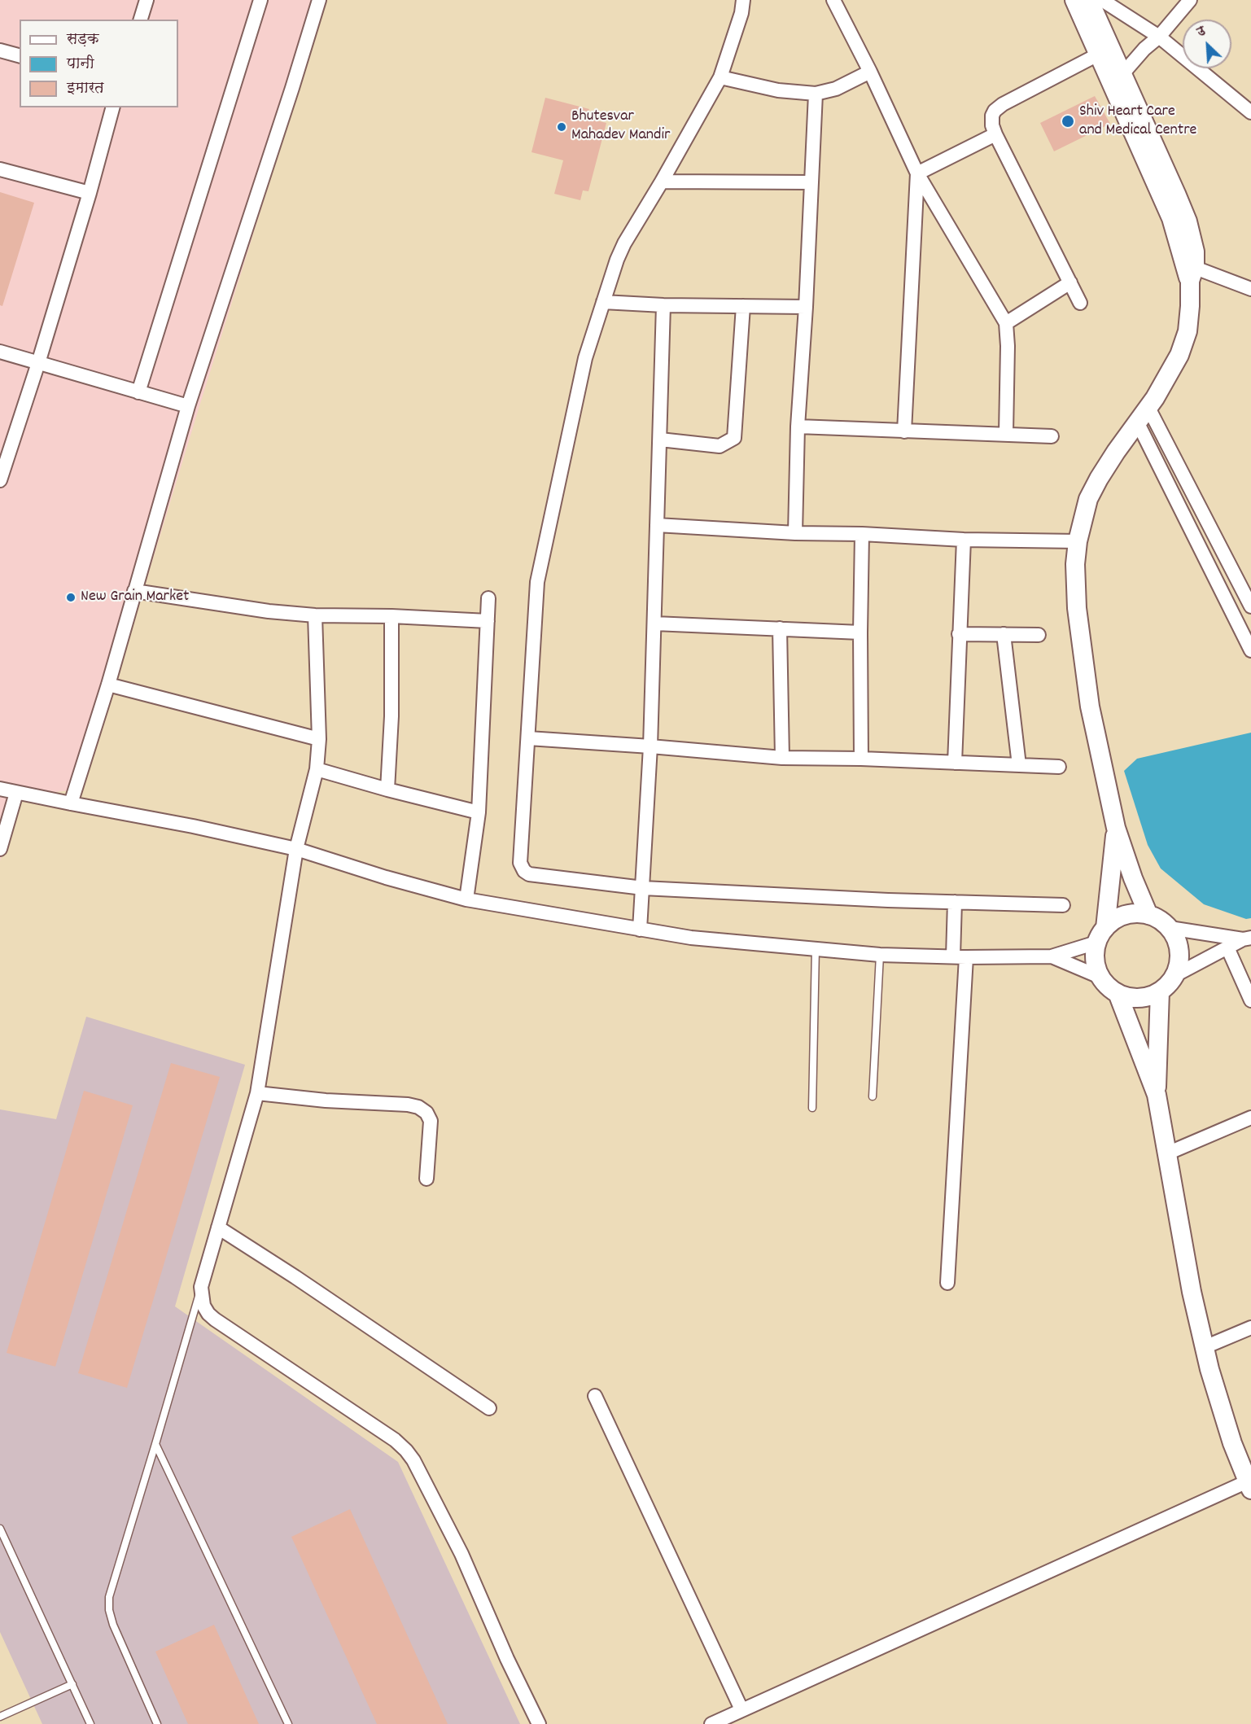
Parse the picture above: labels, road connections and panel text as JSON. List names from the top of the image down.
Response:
{
  "places": ["Shiv Heart Care and Medical Centre", "Bhutesvar Mahadev Mandir", "New Grain Market"],
  "legend": ["सड़क", "पानी", "इमारत"],
  "north": "top left"
}
